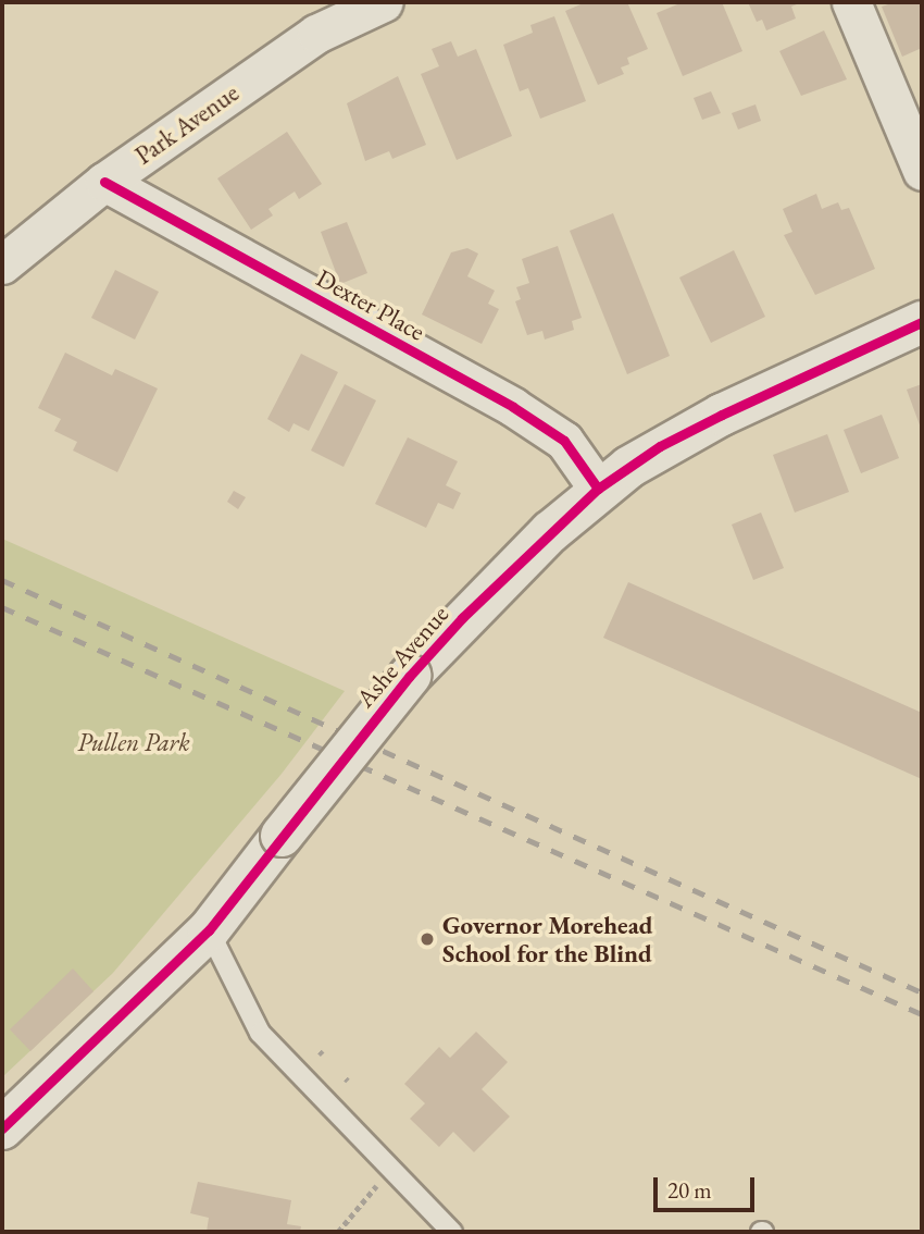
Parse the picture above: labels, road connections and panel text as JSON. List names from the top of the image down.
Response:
{
  "streets": {
    "street": ["Park Avenue", "Dexter Place", "Ashe Avenue"]
  },
  "crossings": [
    ["Park Avenue", "Dexter Place"],
    ["Dexter Place", "Ashe Avenue"]
  ],
  "parks": ["Pullen Park"],
  "places": ["Governor Morehead School for the Blind"],
  "scale_bar": "20 m"
}
